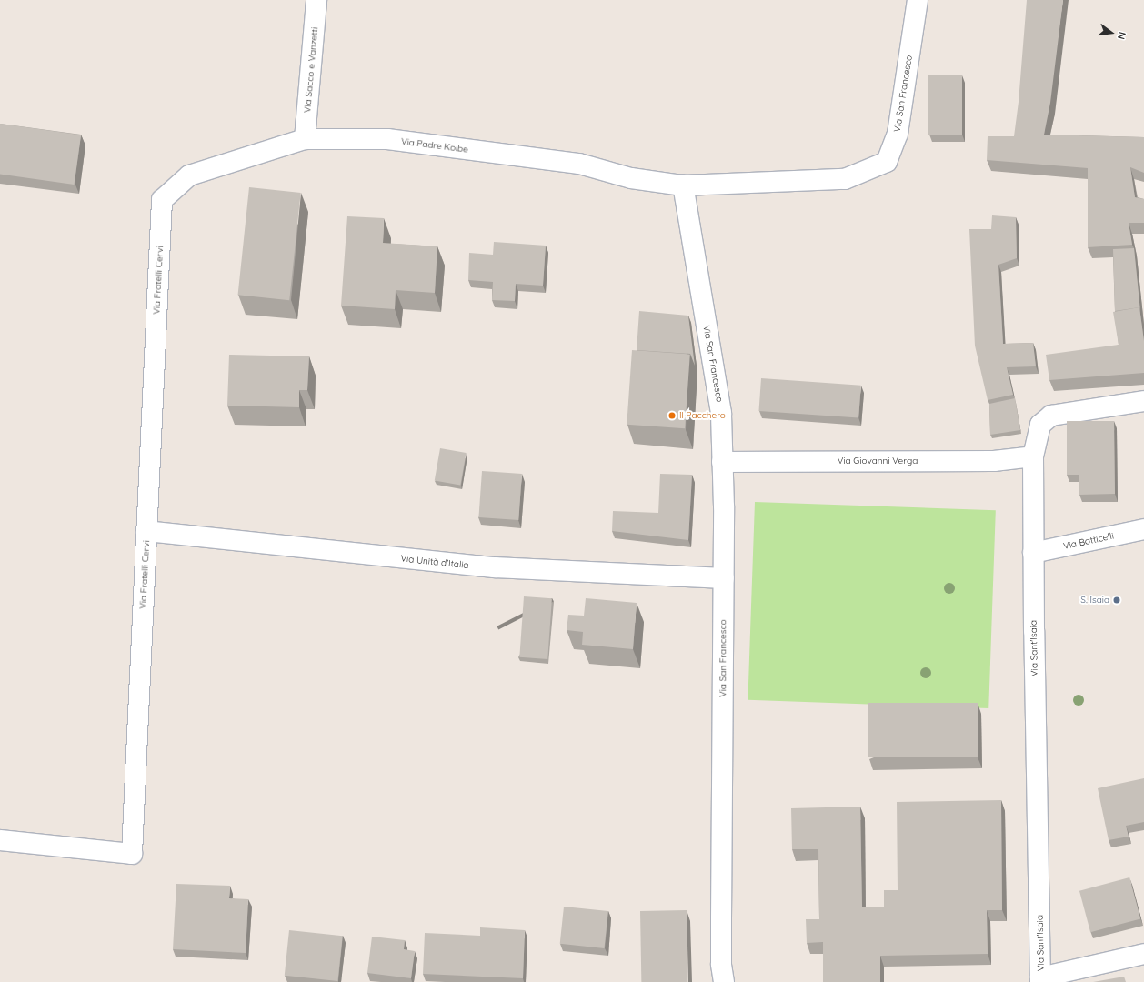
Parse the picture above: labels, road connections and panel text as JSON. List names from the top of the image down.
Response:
{
  "streets": {
    "street": [
      "Via Sacco e Vanzetti",
      "Via San Francesco",
      "Via Padre Kolbe",
      "Via Fratelli Cervi",
      "Via Giovanni Verga",
      "Via Botticelli",
      "Via Unità d'Italia",
      "Via Sant'Isaia"
    ]
  },
  "crossings": [
    ["Via Sacco e Vanzetti", "Via Padre Kolbe"],
    ["Via San Francesco", "Via Padre Kolbe"],
    ["Via San Francesco", "Via Giovanni Verga"],
    ["Via San Francesco", "Via Unità d'Italia"],
    ["Via Padre Kolbe", "Via Fratelli Cervi"],
    ["Via Fratelli Cervi", "Via Unità d'Italia"],
    ["Via Giovanni Verga", "Via Sant'Isaia"],
    ["Via Botticelli", "Via Sant'Isaia"]
  ],
  "places": ["Il Pacchero", "S. Isaia"],
  "north": "right"
}
